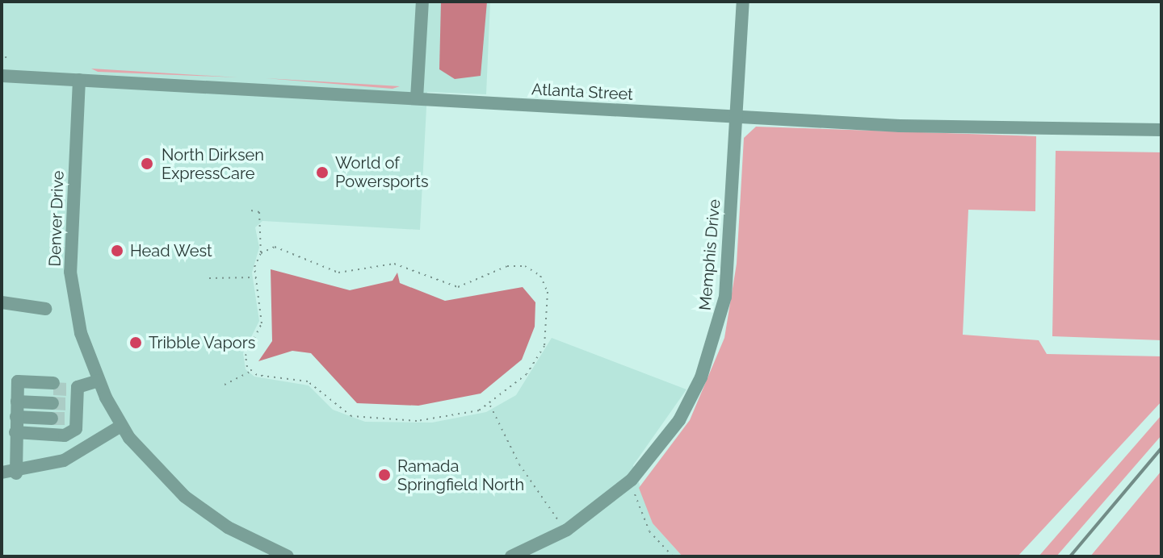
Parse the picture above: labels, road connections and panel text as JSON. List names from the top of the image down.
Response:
{
  "streets": {
    "street": ["Atlanta Street", "Denver Drive", "Memphis Drive"]
  },
  "crossings": [
    ["Atlanta Street", "Denver Drive"],
    ["Atlanta Street", "Memphis Drive"]
  ],
  "places": [
    "North Dirksen ExpressCare",
    "World of Powersports",
    "Head West",
    "Tribble Vapors",
    "Ramada Springfield North"
  ]
}
